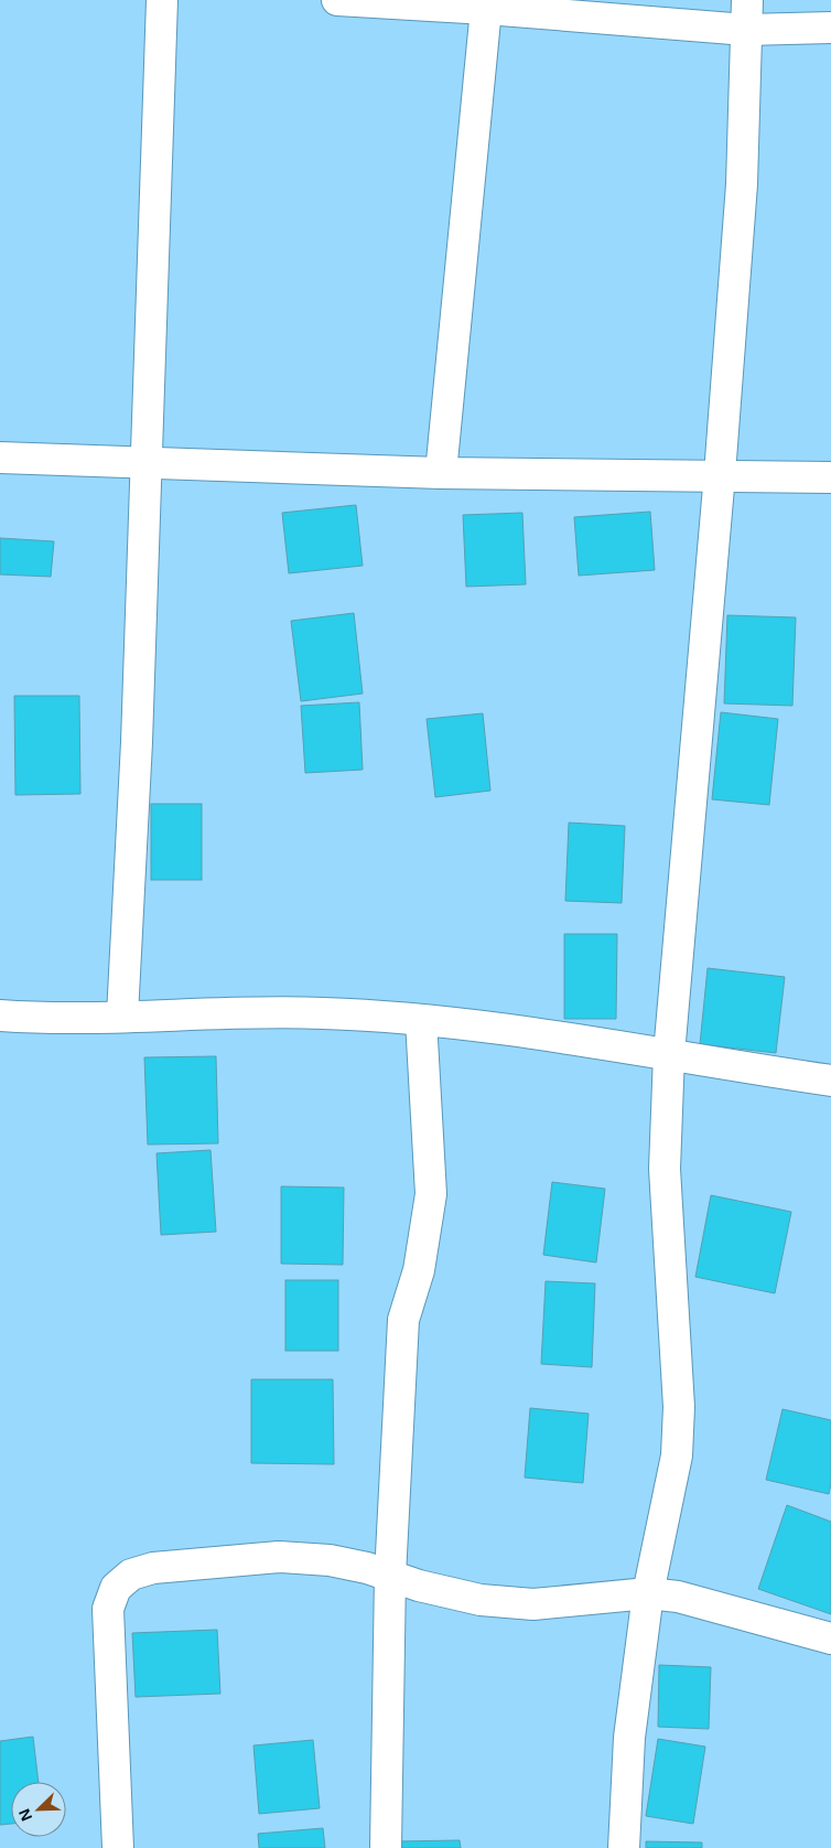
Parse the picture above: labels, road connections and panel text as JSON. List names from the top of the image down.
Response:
{
  "north": "bottom left"
}
